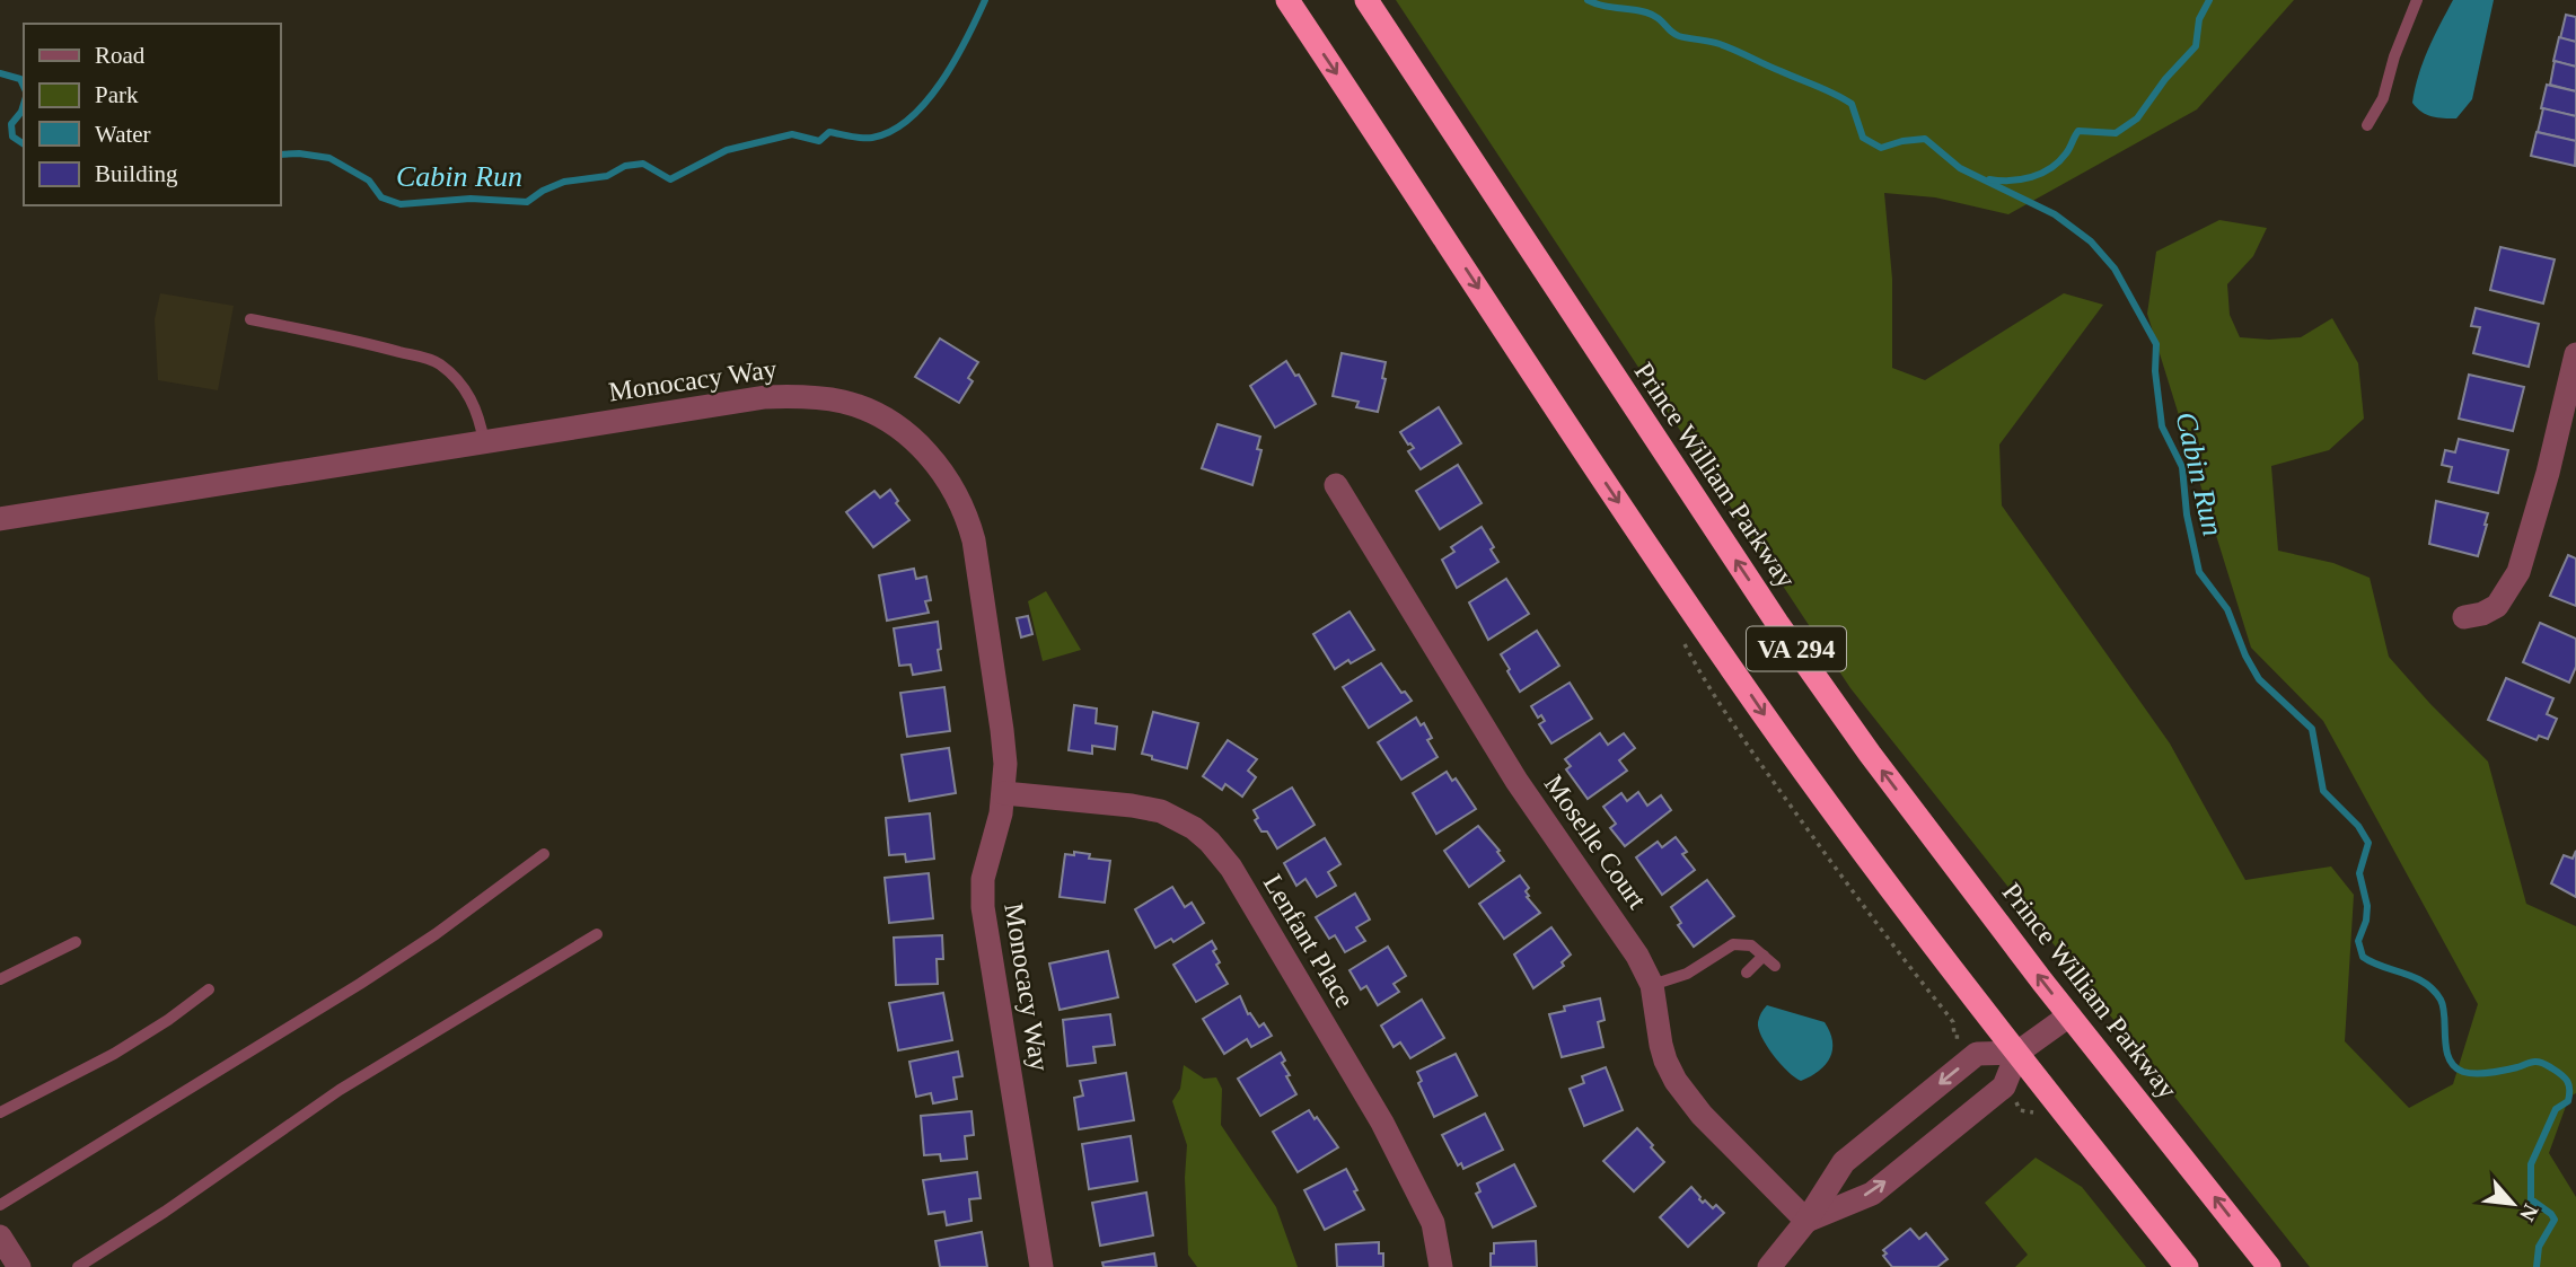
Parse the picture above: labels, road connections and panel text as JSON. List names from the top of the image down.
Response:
{
  "streets": {
    "highway": ["Prince William Parkway", "VA 294"],
    "street": ["Monocacy Way", "Moselle Court", "Lenfant Place"]
  },
  "crossings": [
    ["Monocacy Way", "Lenfant Place"]
  ],
  "water": ["Cabin Run"],
  "legend": [
    "Road",
    "Park",
    "Water",
    "Building"
  ],
  "north": "bottom right"
}
